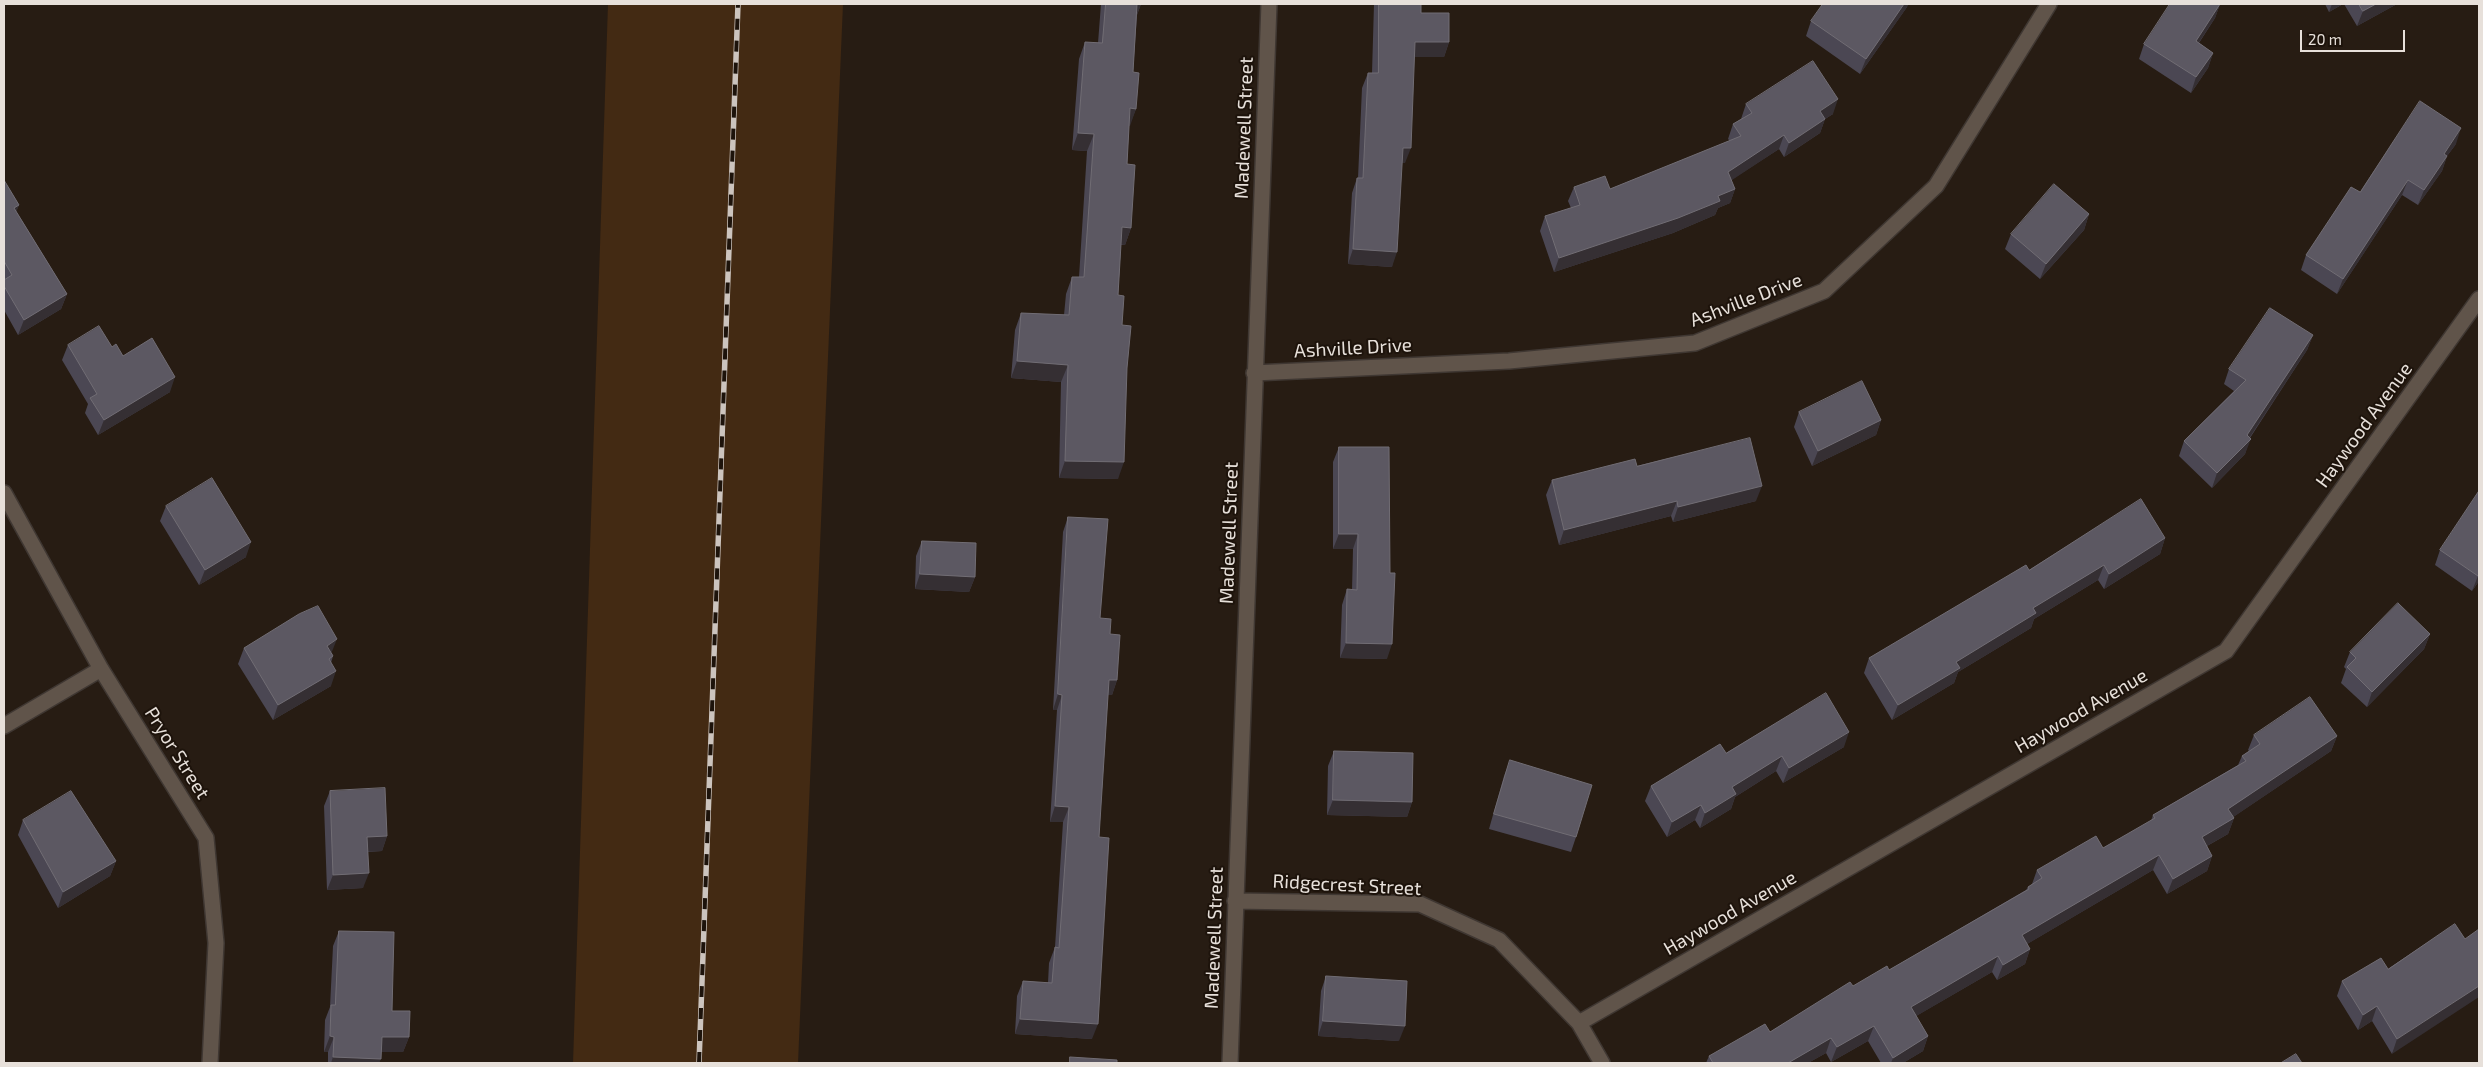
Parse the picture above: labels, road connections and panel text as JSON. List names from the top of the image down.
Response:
{
  "streets": {
    "street": [
      "Madewell Street",
      "Ashville Drive",
      "Haywood Avenue",
      "Pryor Street",
      "Ridgecrest Street"
    ]
  },
  "crossings": [
    ["Madewell Street", "Ashville Drive"],
    ["Madewell Street", "Ridgecrest Street"],
    ["Haywood Avenue", "Ridgecrest Street"]
  ],
  "scale_bar": "20 m"
}
